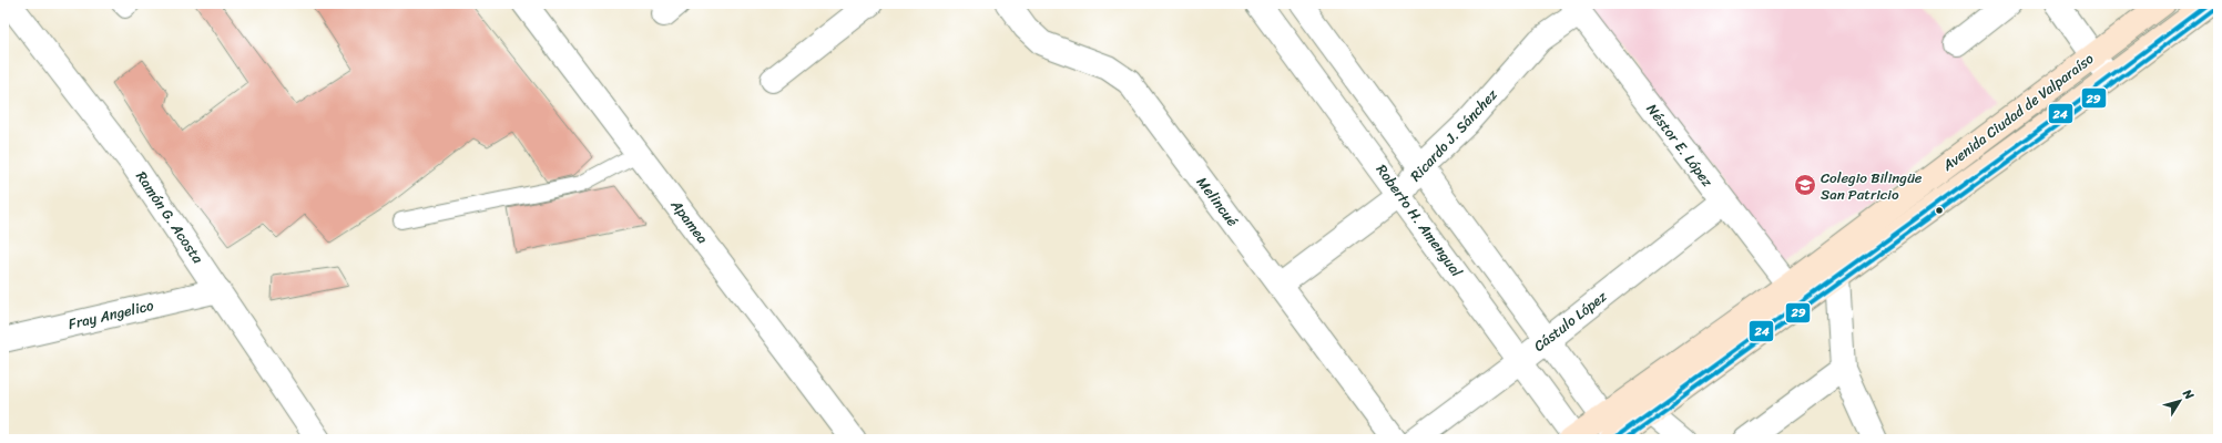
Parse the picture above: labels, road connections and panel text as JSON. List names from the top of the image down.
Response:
{
  "streets": {
    "main road": ["Avenida Ciudad de Valparaíso"],
    "street": [
      "Ricardo J. Sánchez",
      "Néstor E. López",
      "Melincué",
      "Ramón G. Acosta",
      "Roberto H. Amengual",
      "Apamea",
      "Fray Angelico",
      "Cástulo López"
    ]
  },
  "crossings": [
    ["Avenida Ciudad de Valparaíso", "Néstor E. López"],
    ["Avenida Ciudad de Valparaíso", "Roberto H. Amengual"],
    ["Ricardo J. Sánchez", "Néstor E. López"],
    ["Ricardo J. Sánchez", "Melincué"],
    ["Ricardo J. Sánchez", "Roberto H. Amengual"],
    ["Néstor E. López", "Cástulo López"],
    ["Ramón G. Acosta", "Fray Angelico"],
    ["Roberto H. Amengual", "Cástulo López"]
  ],
  "places": {
    "school or university": ["Colegio Bilingüe San Patricio"]
  },
  "lines": ["transit line 24", "transit line 29"],
  "north": "top right"
}
